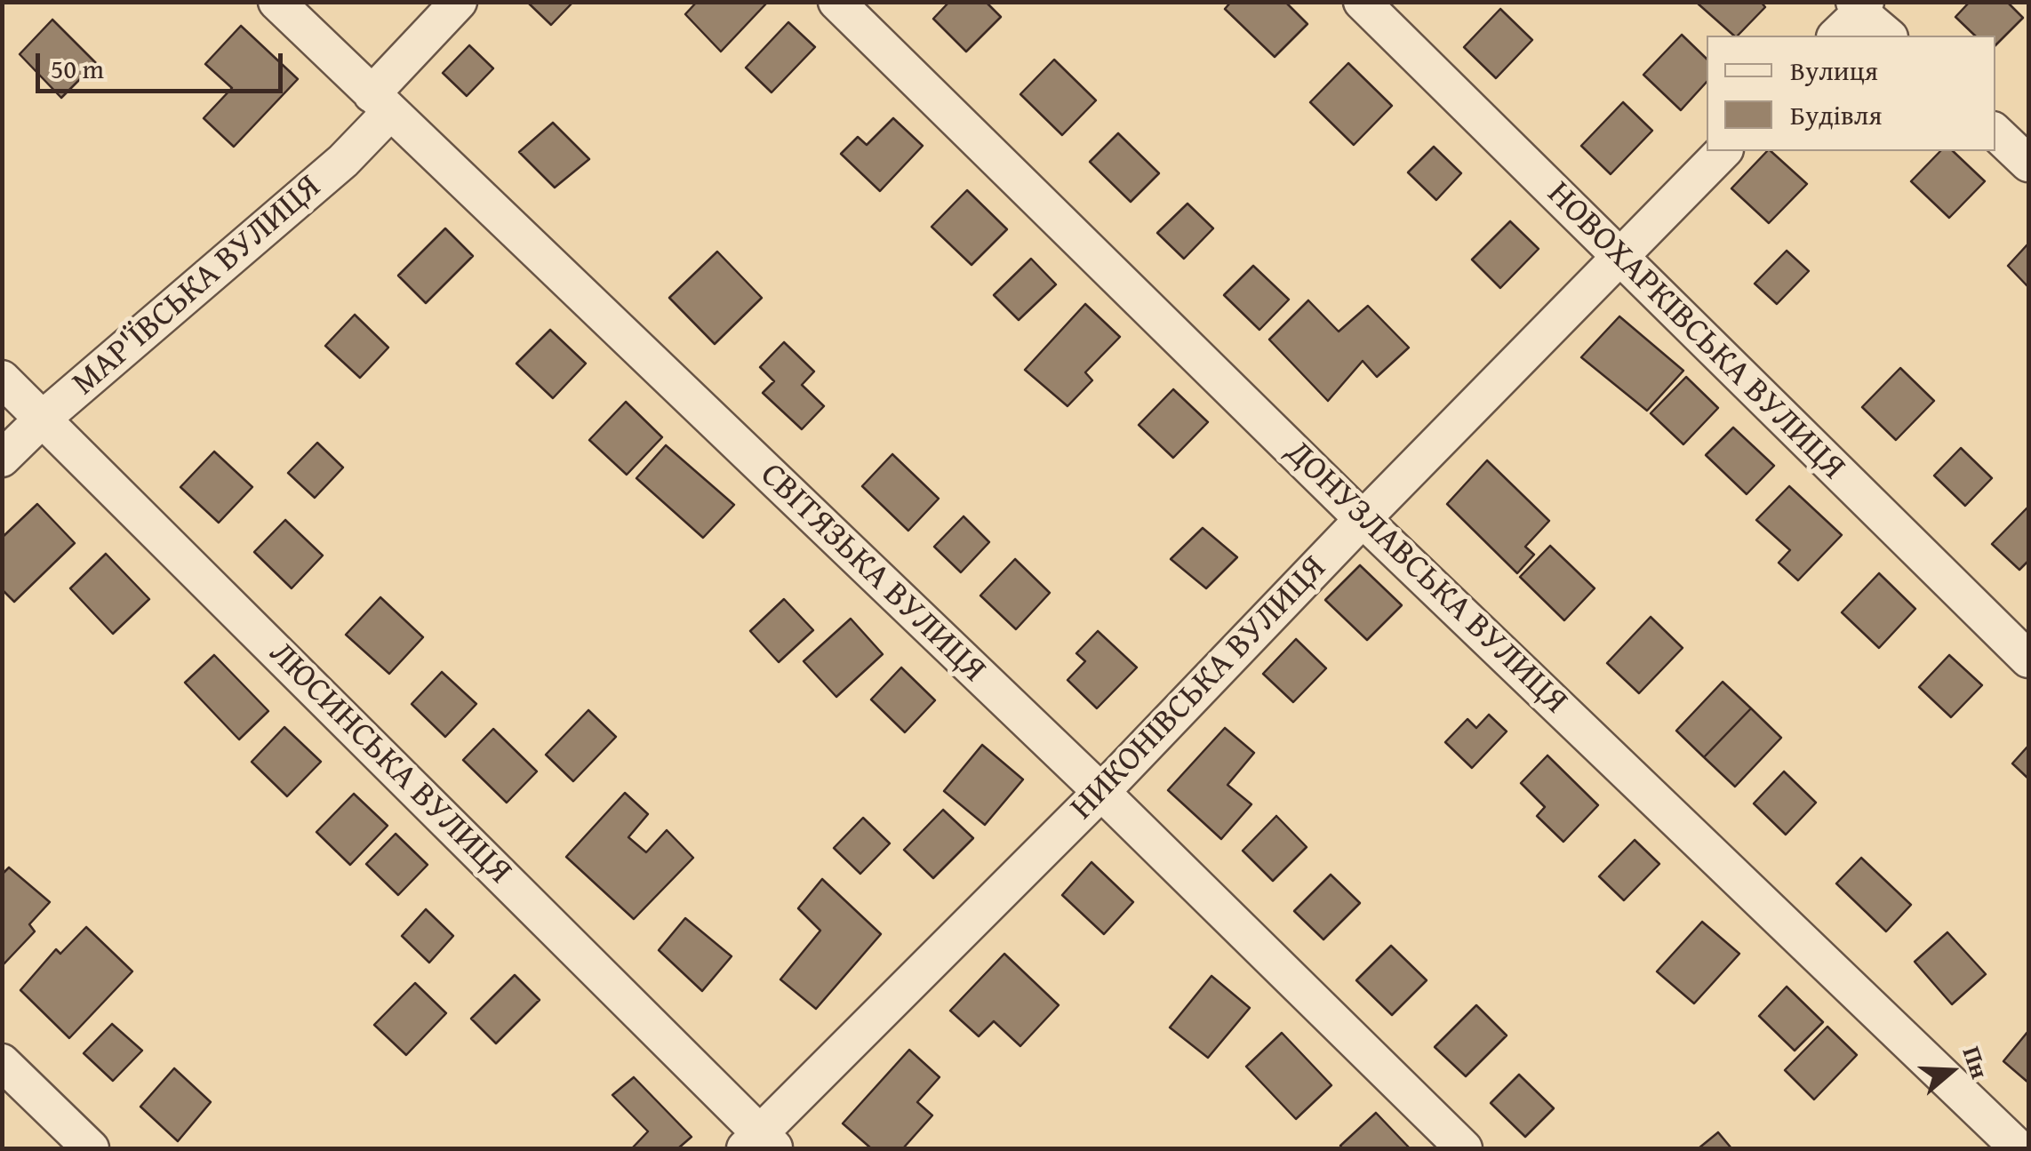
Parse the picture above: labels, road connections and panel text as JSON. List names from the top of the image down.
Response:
{
  "streets": {
    "street": [
      "МАР'ЇВСЬКА ВУЛИЦЯ",
      "НОВОХАРКІВСЬКА ВУЛИЦЯ",
      "СВІТЯЗЬКА ВУЛИЦЯ",
      "ДОНУЗЛАВСЬКА ВУЛИЦЯ",
      "НИКОНІВСЬКА ВУЛИЦЯ",
      "ЛЮСИНСЬКА ВУЛИЦЯ"
    ]
  },
  "crossings": [
    ["МАР'ЇВСЬКА ВУЛИЦЯ", "СВІТЯЗЬКА ВУЛИЦЯ"],
    ["МАР'ЇВСЬКА ВУЛИЦЯ", "ЛЮСИНСЬКА ВУЛИЦЯ"],
    ["НОВОХАРКІВСЬКА ВУЛИЦЯ", "НИКОНІВСЬКА ВУЛИЦЯ"],
    ["СВІТЯЗЬКА ВУЛИЦЯ", "НИКОНІВСЬКА ВУЛИЦЯ"],
    ["ДОНУЗЛАВСЬКА ВУЛИЦЯ", "НИКОНІВСЬКА ВУЛИЦЯ"],
    ["НИКОНІВСЬКА ВУЛИЦЯ", "ЛЮСИНСЬКА ВУЛИЦЯ"]
  ],
  "legend": ["Вулиця", "Будівля"],
  "scale_bar": "50 m",
  "north": "right"
}
